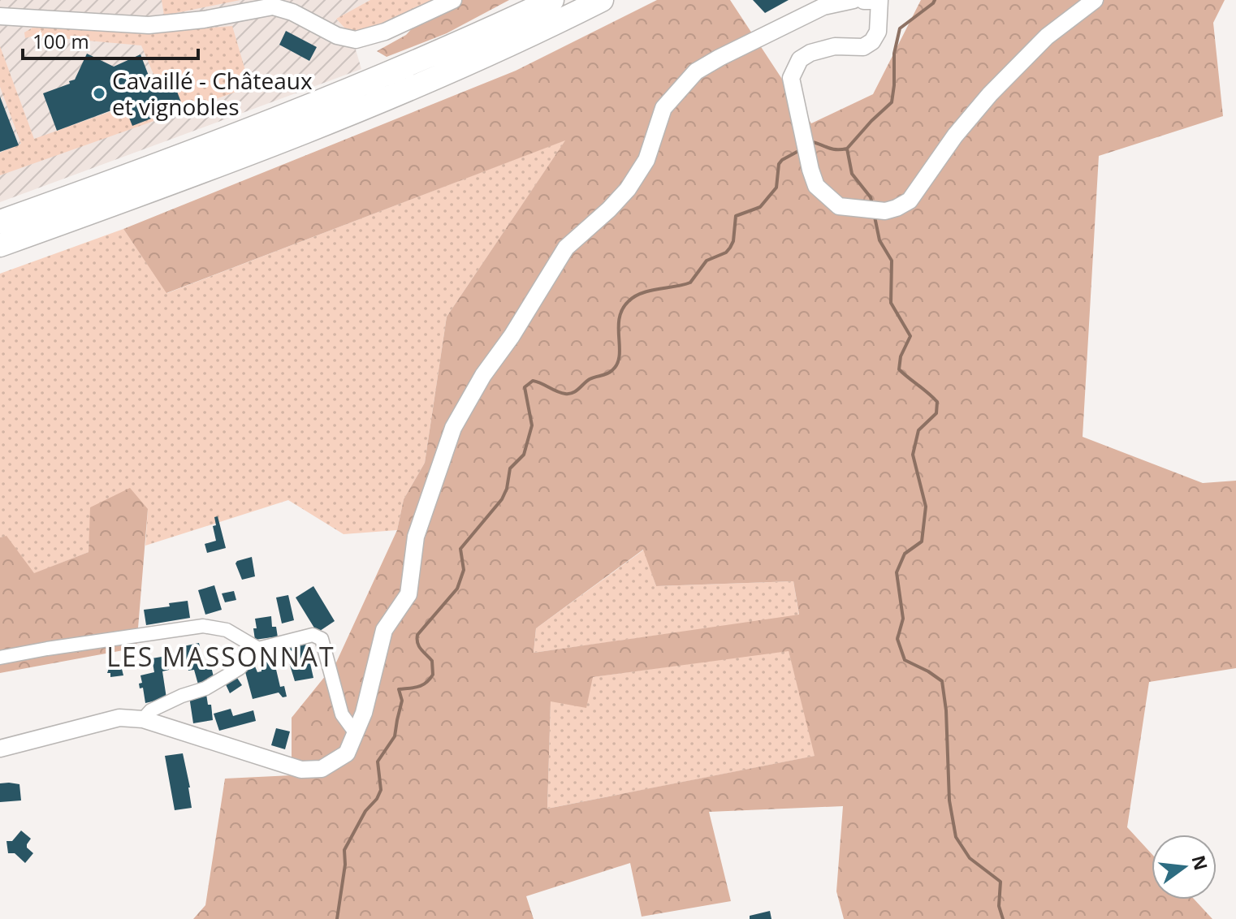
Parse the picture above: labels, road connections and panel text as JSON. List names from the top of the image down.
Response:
{
  "districts": ["LES MASSONNAT"],
  "places": ["Cavaillé - Châteaux et vignobles"],
  "scale_bar": "100 m",
  "north": "right"
}
